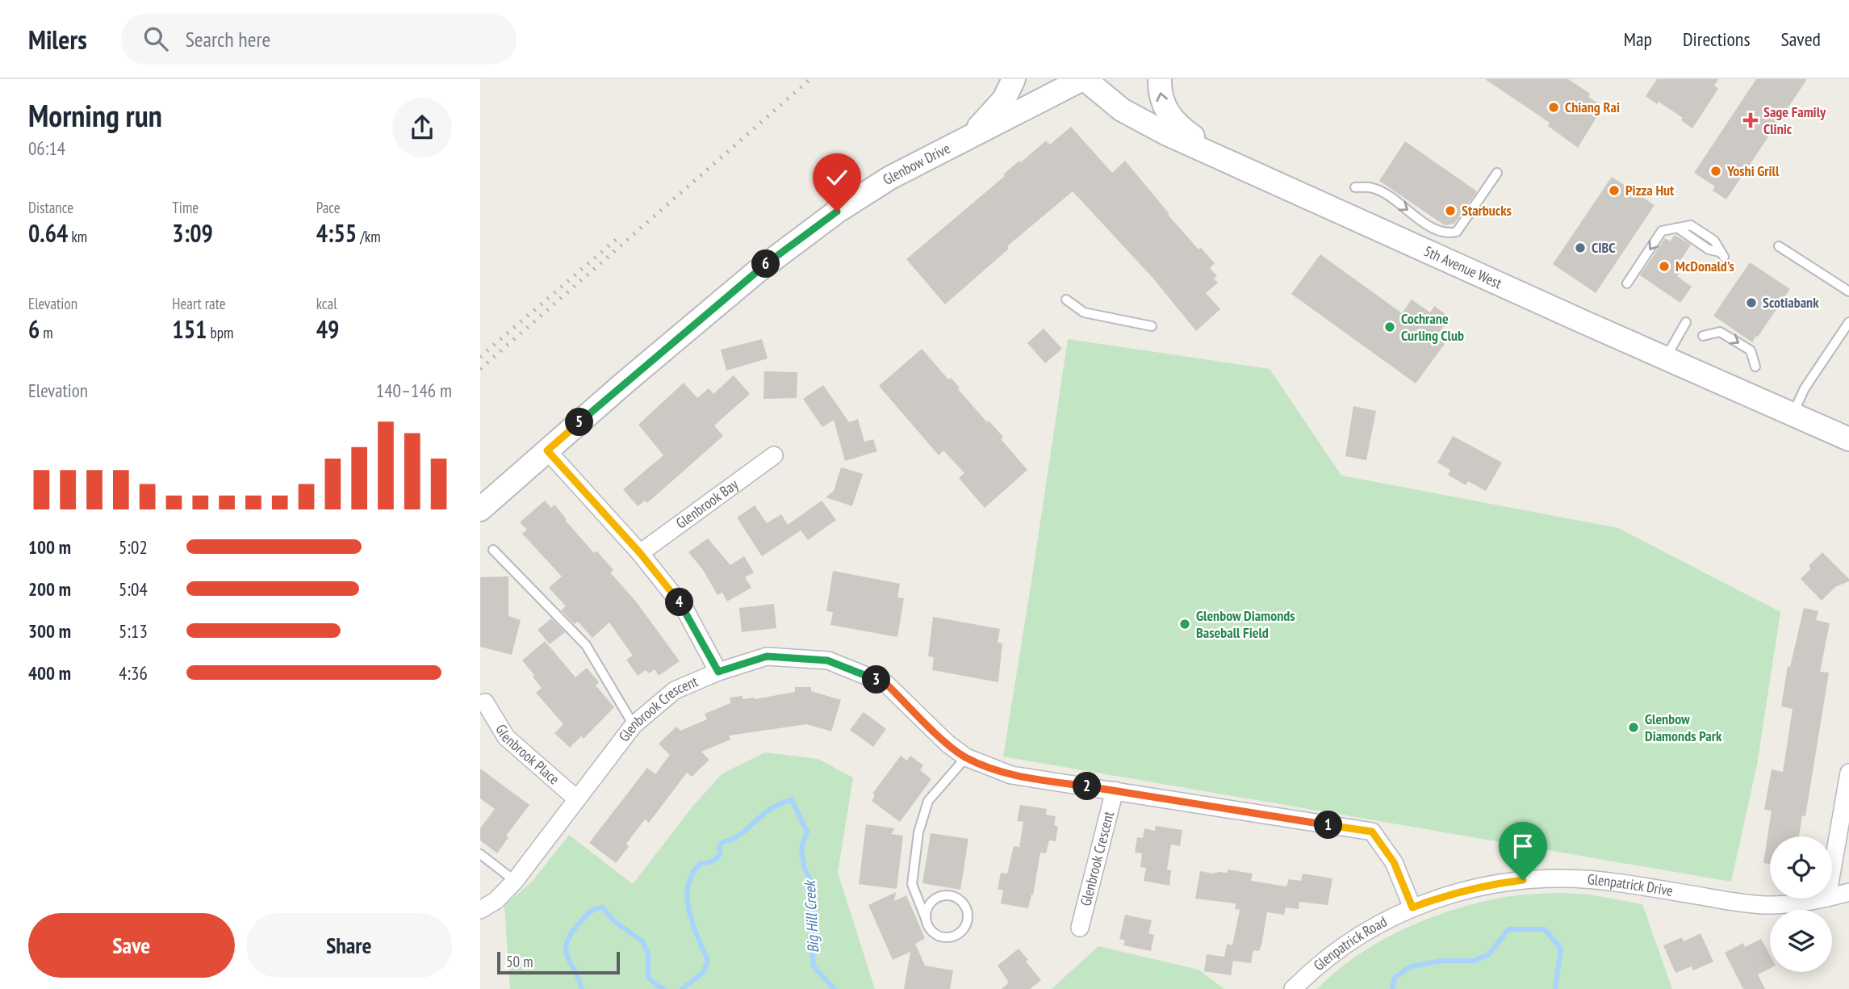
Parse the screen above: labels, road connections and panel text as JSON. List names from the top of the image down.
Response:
{
  "streets": {
    "street": [
      "Glenbow Drive",
      "5th Avenue West",
      "Glenbrook Bay",
      "Glenbrook Crescent",
      "Glenbrook Place",
      "Glenpatrick Drive",
      "Glenpatrick Road"
    ]
  },
  "crossings": [
    ["Glenbow Drive", "5th Avenue West"],
    ["Glenbrook Crescent", "Glenbrook Place"],
    ["Glenbrook Crescent", "Glenpatrick Drive"],
    ["Glenbrook Crescent", "Glenpatrick Road"],
    ["Glenpatrick Drive", "Glenpatrick Road"]
  ],
  "water": ["Big Hill Creek"],
  "places": {
    "other": [
      "Chiang Rai",
      "Yoshi Grill",
      "Pizza Hut",
      "Starbucks",
      "CIBC",
      "McDonald's",
      "Scotiabank",
      "Cochrane Curling Club",
      "Glenbow Diamonds Baseball Field",
      "Glenbow Diamonds Park"
    ],
    "health": ["Sage Family Clinic"]
  },
  "scale_bar": "50 m",
  "page": {
    "header": "Milers",
    "search": "Search here",
    "nav": ["Map", "Directions", "Saved"],
    "heading": ["Morning run", "06:14"],
    "stats": [
      ["Distance", "0.64 km"],
      ["Time", "3:09"],
      ["Pace", "4:55 /km"],
      ["Elevation", "6 m"],
      ["Heart rate", "151 bpm"],
      ["kcal", "49"]
    ],
    "pins": [
      "6",
      "5",
      "4",
      "3",
      "2",
      "1"
    ],
    "chart": ["Elevation", "140–146 m"],
    "list": [
      {
        "name": "100 m",
        "note": "5:02"
      },
      {
        "name": "200 m",
        "note": "5:04"
      },
      {
        "name": "300 m",
        "note": "5:13"
      },
      {
        "name": "400 m",
        "note": "4:36"
      }
    ],
    "buttons": ["Save", "Share"],
    "scale": "50 m"
  }
}
